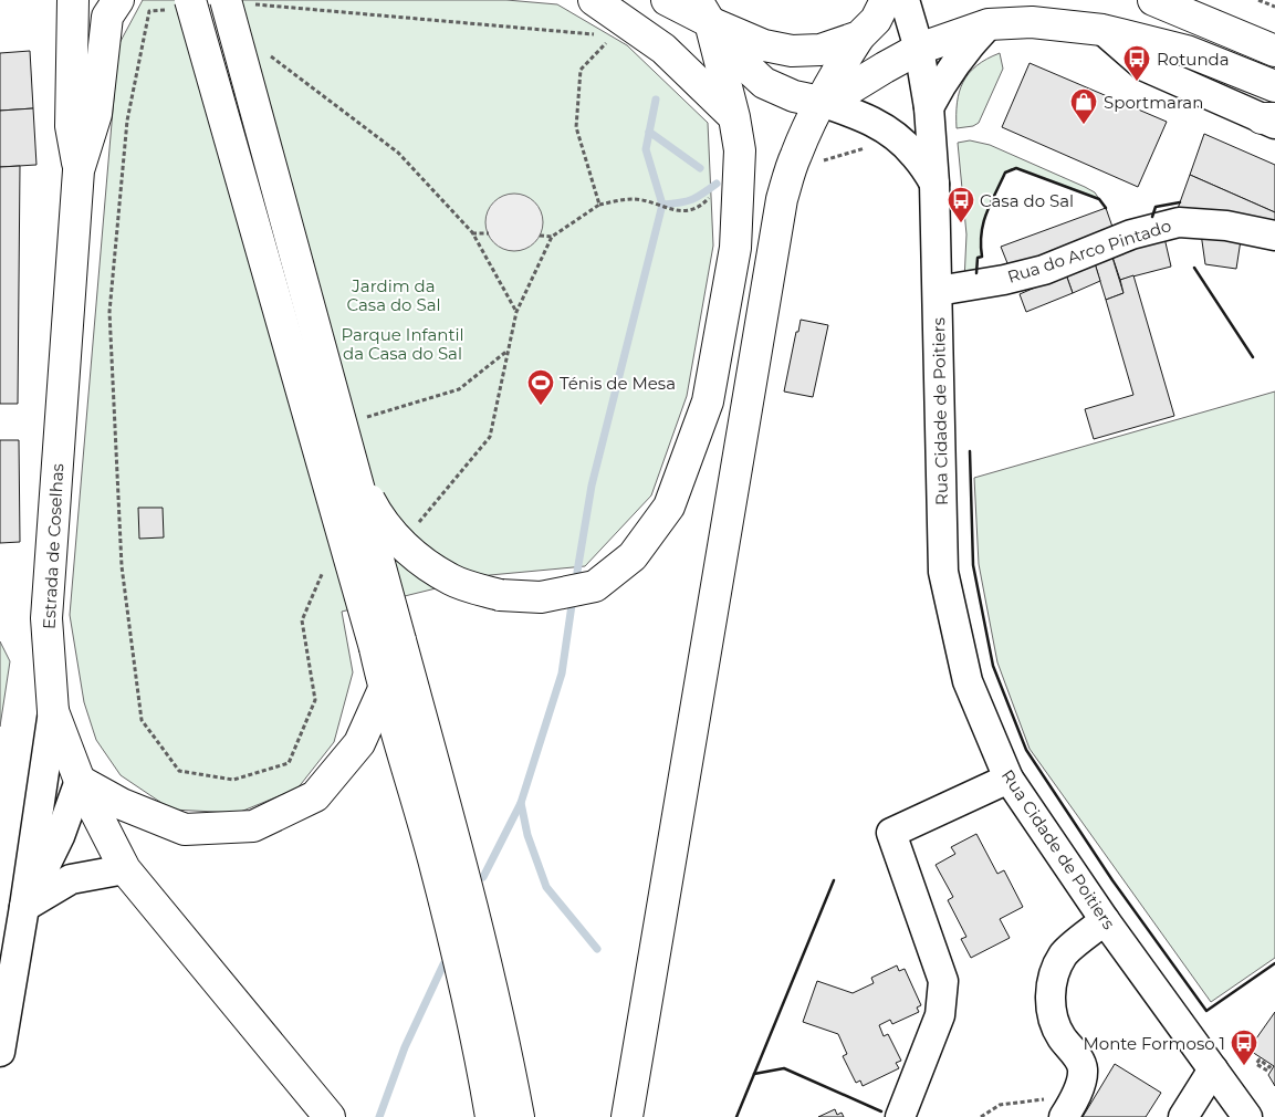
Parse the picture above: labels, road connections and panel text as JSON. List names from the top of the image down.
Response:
{
  "streets": {
    "main road": ["Estrada de Coselhas"],
    "street": ["Rua do Arco Pintado", "Rua Cidade de Poitiers"]
  },
  "crossings": [
    ["Rua do Arco Pintado", "Rua Cidade de Poitiers"]
  ],
  "parks": ["Jardim da Casa do Sal", "Parque Infantil da Casa do Sal"],
  "places": {
    "bus stop": ["Rotunda", "Casa do Sal", "Monte Formoso 1"],
    "shop": ["Sportmaran"],
    "sports": ["Ténis de Mesa"]
  }
}
